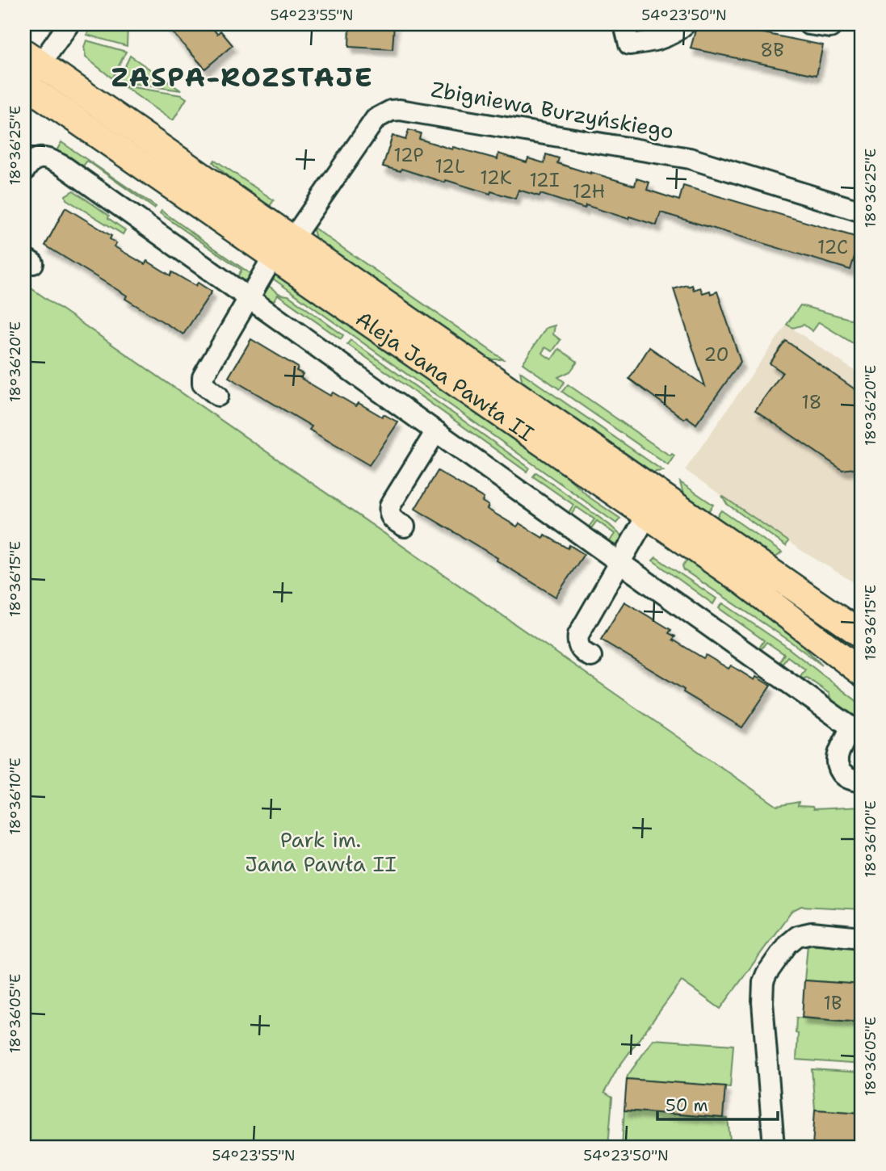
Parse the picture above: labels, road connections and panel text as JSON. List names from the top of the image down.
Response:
{
  "streets": {
    "main road": ["Aleja Jana Pawła II"],
    "street": ["Zbigniewa Burzyńskiego"]
  },
  "crossings": [
    ["Zbigniewa Burzyńskiego", "Aleja Jana Pawła II"]
  ],
  "districts": ["ZASPA-ROZSTAJE"],
  "parks": ["Park im. Jana Pawła II"],
  "house_numbers": [
    "8B",
    "12P",
    "12L",
    "12K",
    "12I",
    "12H",
    "12C",
    "20",
    "18",
    "1B"
  ],
  "scale_bar": "50 m",
  "coordinates": [
    "54°23'55\"N",
    "54°23'50\"N",
    "18°36'25\"E",
    "18°36'20\"E",
    "18°36'15\"E",
    "18°36'10\"E",
    "18°36'05\"E"
  ]
}
